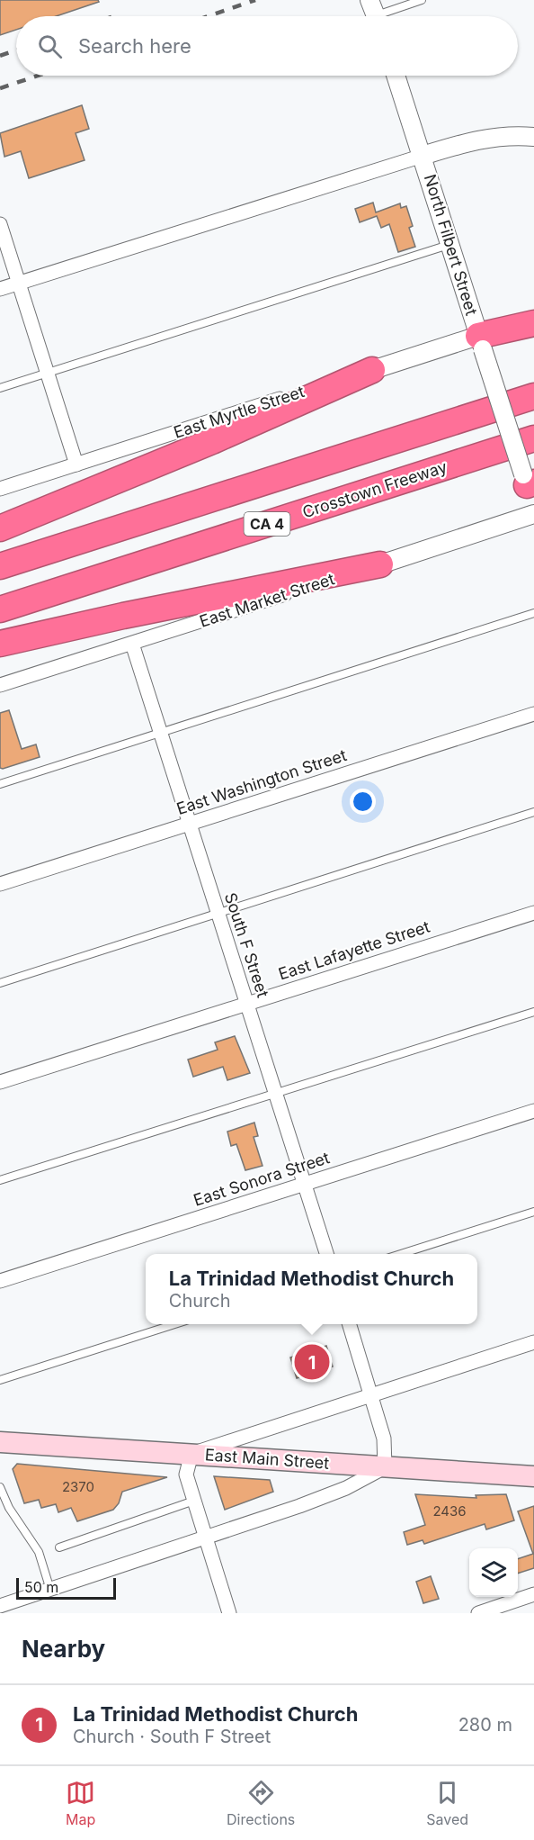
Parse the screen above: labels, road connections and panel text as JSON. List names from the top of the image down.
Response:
{
  "streets": {
    "highway": ["Crosstown Freeway", "CA 4"],
    "main road": ["East Main Street"],
    "street": [
      "North Filbert Street",
      "East Myrtle Street",
      "East Market Street",
      "East Washington Street",
      "South F Street",
      "East Lafayette Street",
      "East Sonora Street"
    ]
  },
  "crossings": [
    ["North Filbert Street", "East Myrtle Street"],
    ["East Market Street", "South F Street"],
    ["East Washington Street", "South F Street"],
    ["South F Street", "East Lafayette Street"],
    ["South F Street", "East Sonora Street"]
  ],
  "house_numbers": ["2370", "2436"],
  "scale_bar": "50 m",
  "page": {
    "search": "Search here",
    "popup": ["La Trinidad Methodist Church", "Church"],
    "pins": "1",
    "scale": "50 m",
    "heading": "Nearby",
    "list": [
      {
        "mark": "1",
        "name": "La Trinidad Methodist Church",
        "note": "Church · South F Street",
        "value": "280 m"
      }
    ],
    "nav": ["Map", "Directions", "Saved"]
  }
}
